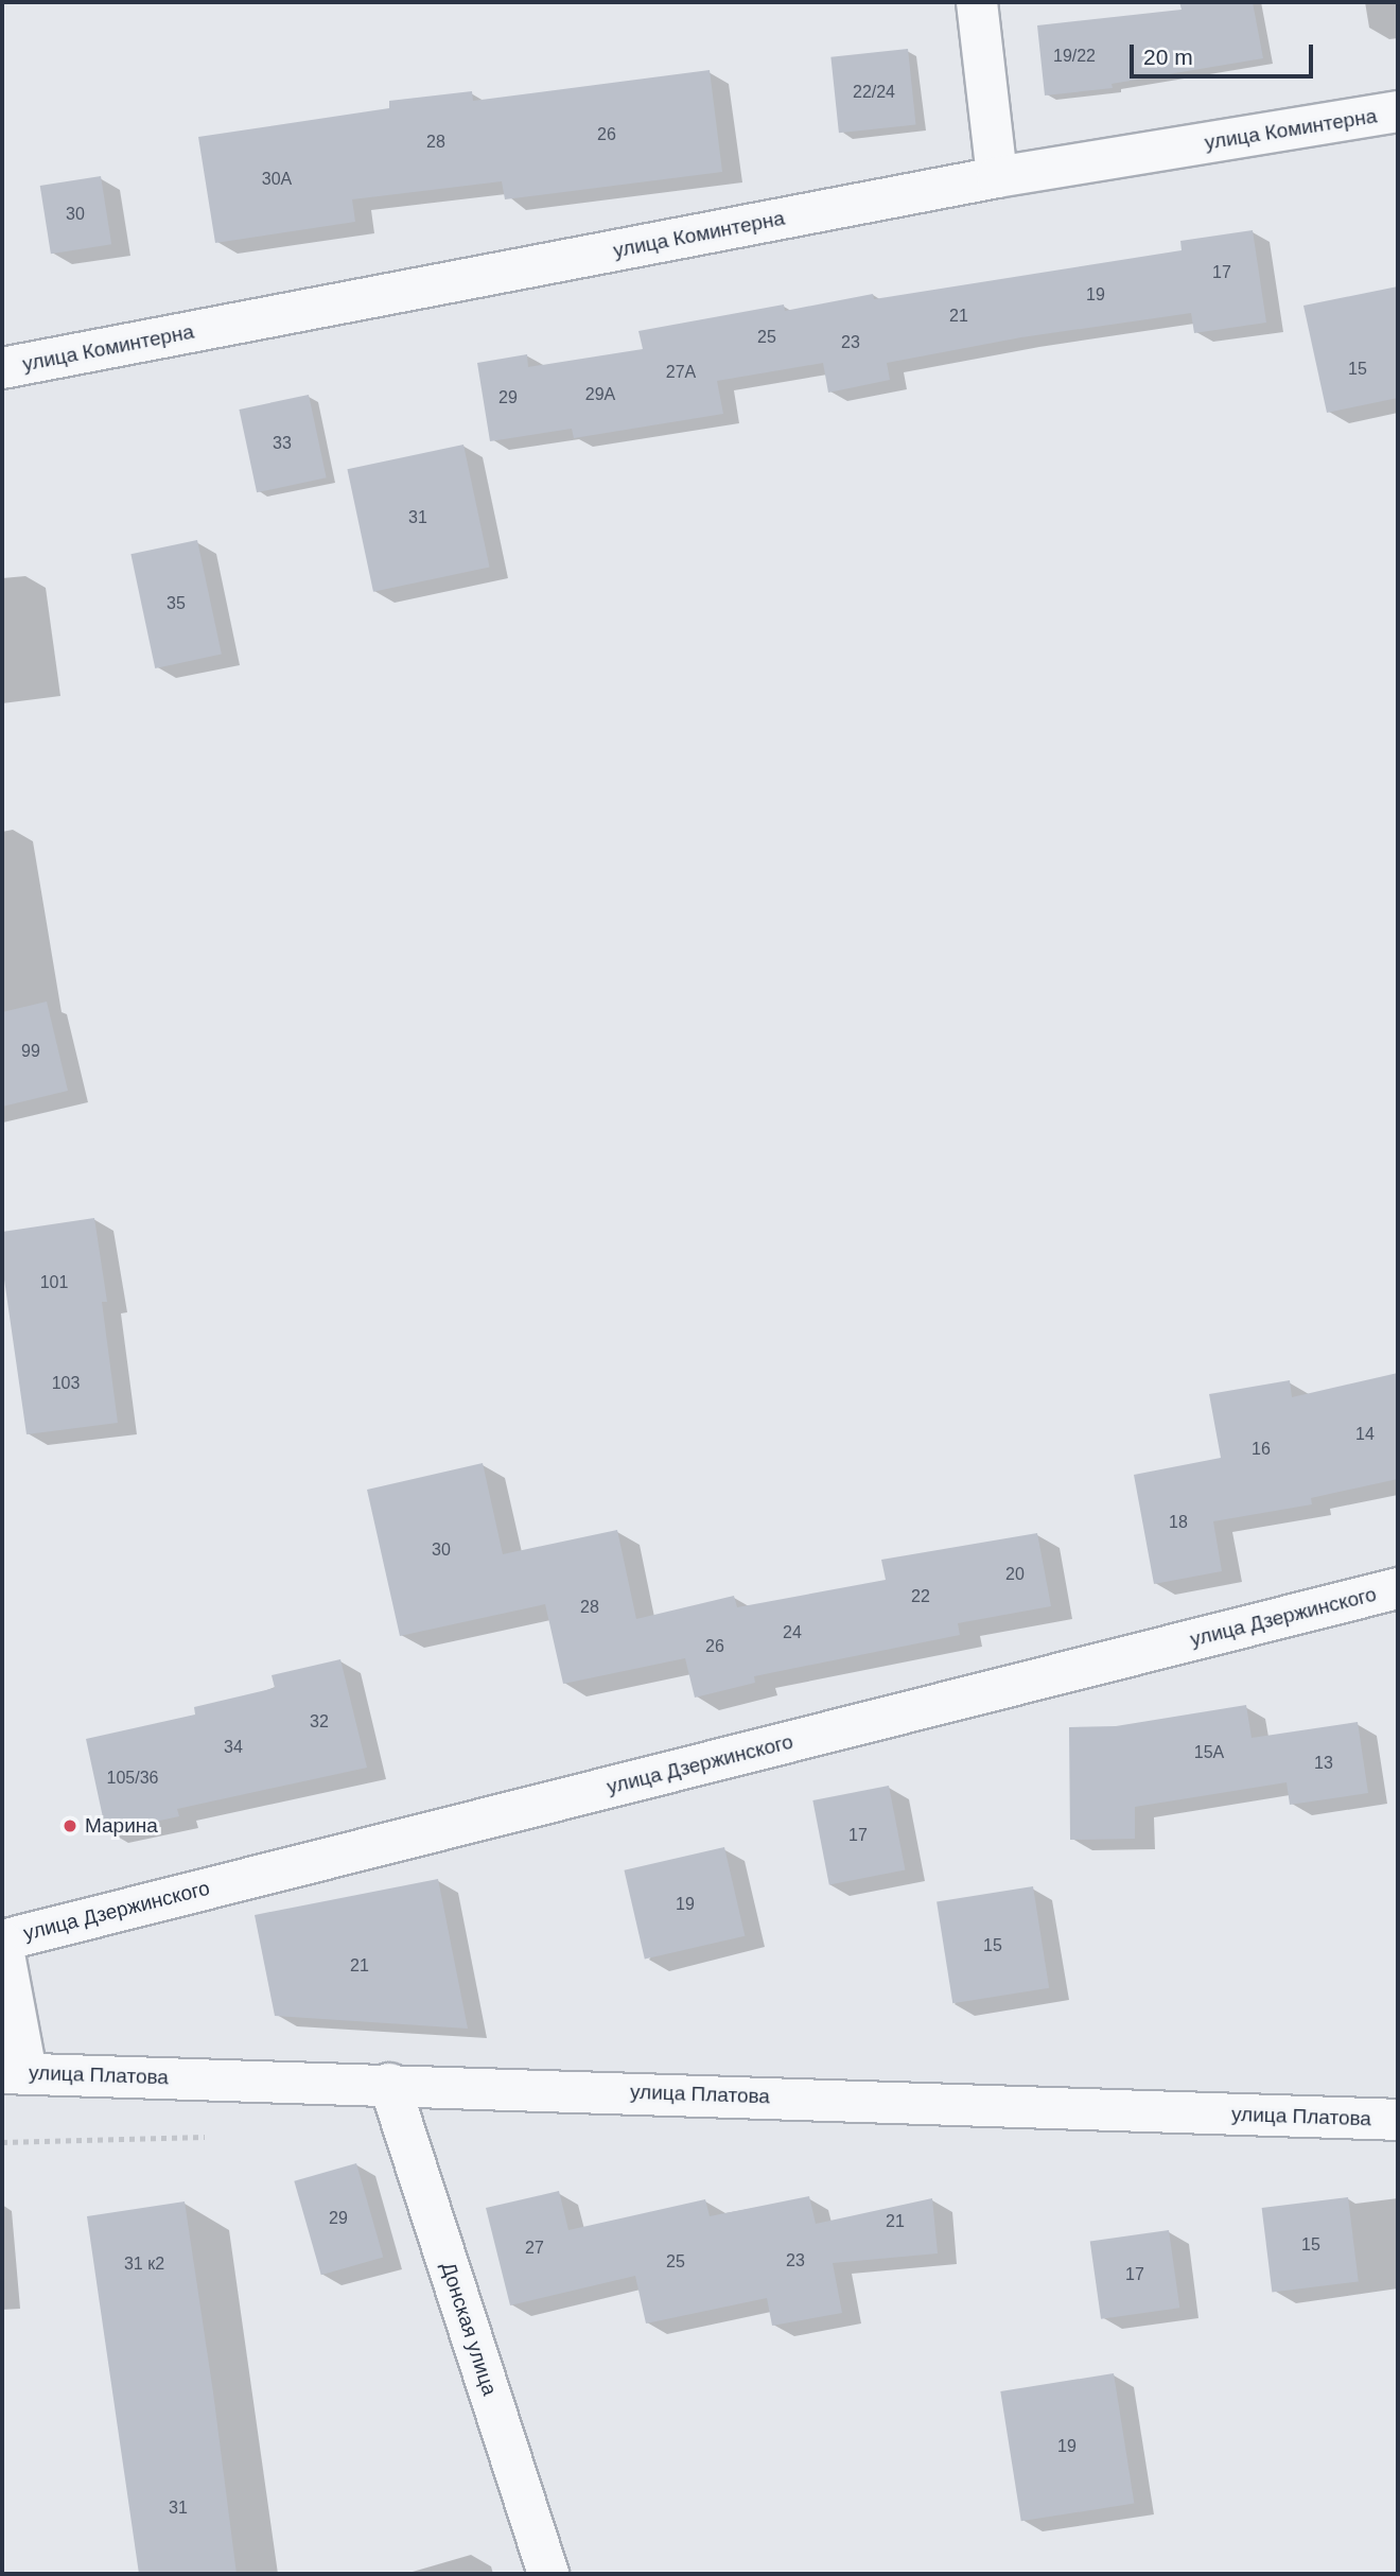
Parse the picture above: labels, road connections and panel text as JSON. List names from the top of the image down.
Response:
{
  "streets": {
    "street": [
      "улица Коминтерна",
      "улица Дзержинского",
      "улица Платова",
      "Донская улица"
    ]
  },
  "crossings": [
    ["улица Платова", "Донская улица"]
  ],
  "places": ["Марина"],
  "house_numbers": [
    "19/22",
    "22/24",
    "26",
    "28",
    "30А",
    "30",
    "17",
    "19",
    "21",
    "25",
    "23",
    "15",
    "27А",
    "29А",
    "29",
    "33",
    "31",
    "35",
    "99",
    "101",
    "103",
    "14",
    "16",
    "18",
    "30",
    "20",
    "22",
    "28",
    "24",
    "26",
    "32",
    "34",
    "15А",
    "13",
    "105/36",
    "17",
    "19",
    "15",
    "21",
    "29",
    "21",
    "15",
    "27",
    "23",
    "25",
    "31 к2",
    "17",
    "19",
    "31"
  ],
  "scale_bar": "20 m"
}
